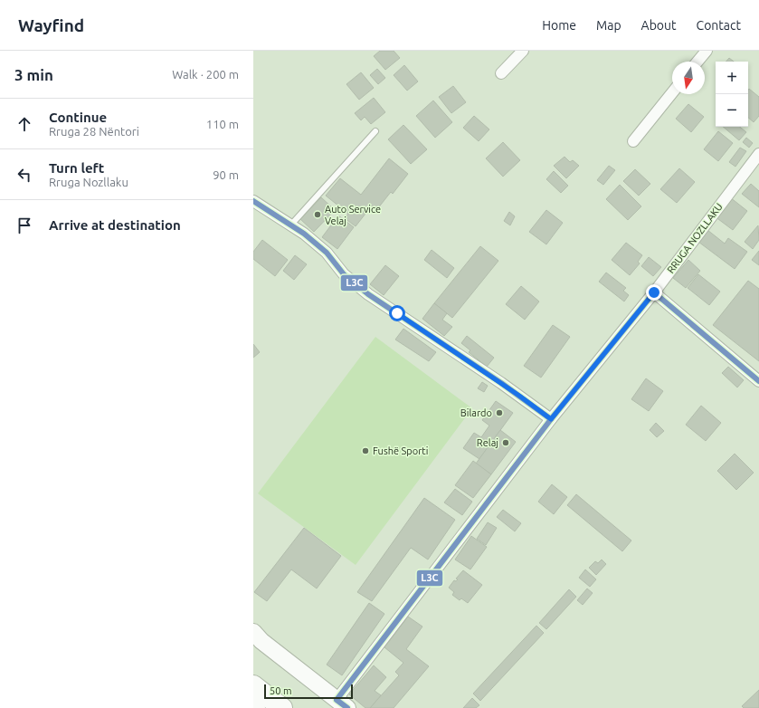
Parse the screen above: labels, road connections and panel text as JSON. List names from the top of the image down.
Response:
{
  "streets": {
    "street": ["RRUGA NOZLLAKU"]
  },
  "places": [
    "Auto Service Velaj",
    "Bilardo",
    "Relaj",
    "Fushë Sporti"
  ],
  "lines": ["transit line L3C"],
  "scale_bar": "50 m",
  "north": "bottom",
  "page": {
    "header": "Wayfind",
    "nav": [
      "Home",
      "Map",
      "About",
      "Contact"
    ],
    "heading": ["3 min", "Walk · 200 m"],
    "map_buttons": ["+", "−"],
    "list": [
      ["Continue", "Rruga 28 Nëntori", "110 m"],
      ["Turn left", "Rruga Nozllaku", "90 m"],
      "Arrive at destination"
    ],
    "scale": "50 m"
  }
}
